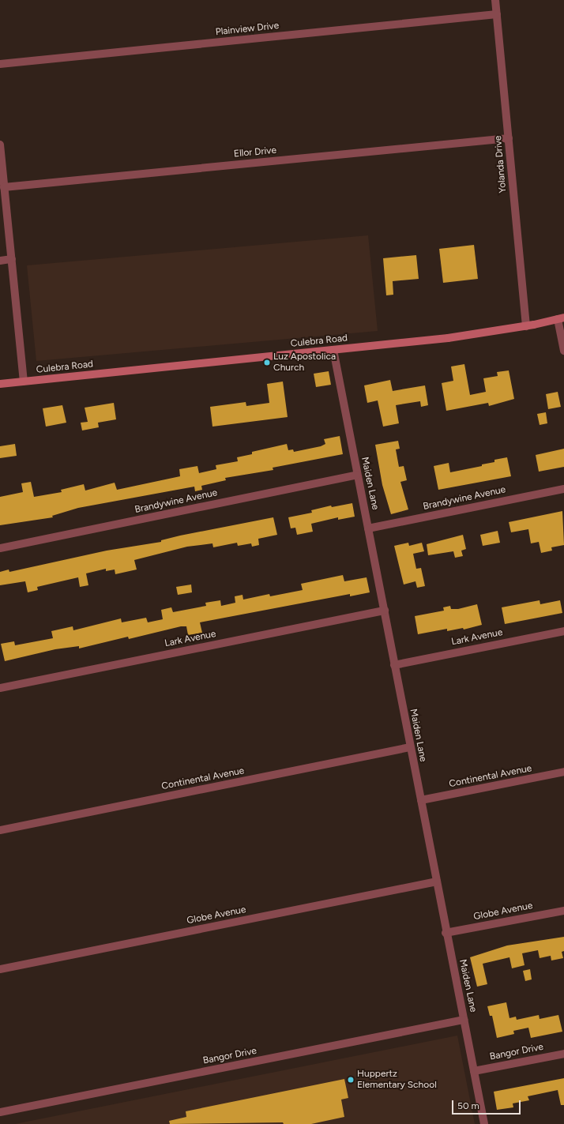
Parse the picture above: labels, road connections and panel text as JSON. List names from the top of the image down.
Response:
{
  "streets": {
    "main road": ["Culebra Road"],
    "street": [
      "Plainview Drive",
      "Ellor Drive",
      "Yolanda Drive",
      "Maiden Lane",
      "Brandywine Avenue",
      "Lark Avenue",
      "Continental Avenue",
      "Globe Avenue",
      "Bangor Drive"
    ]
  },
  "crossings": [
    ["Plainview Drive", "Yolanda Drive"],
    ["Ellor Drive", "Yolanda Drive"],
    ["Yolanda Drive", "Culebra Road"],
    ["Culebra Road", "Maiden Lane"],
    ["Maiden Lane", "Brandywine Avenue"],
    ["Maiden Lane", "Lark Avenue"],
    ["Maiden Lane", "Continental Avenue"],
    ["Maiden Lane", "Globe Avenue"],
    ["Maiden Lane", "Bangor Drive"]
  ],
  "places": ["Luz Apostolica Church", "Huppertz Elementary School"],
  "scale_bar": "50 m"
}
